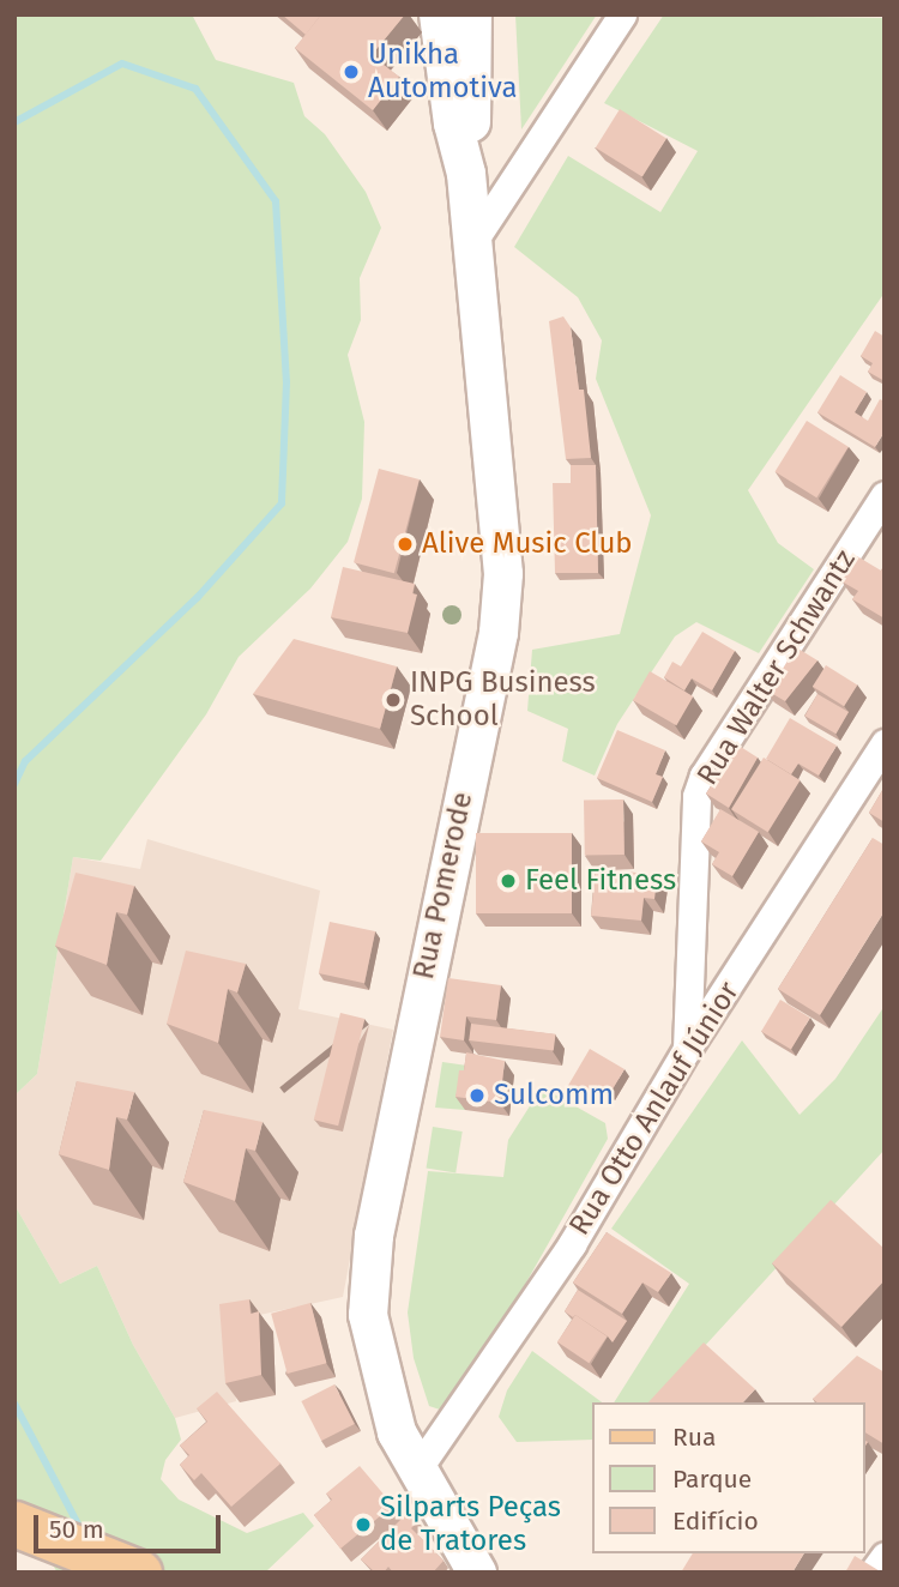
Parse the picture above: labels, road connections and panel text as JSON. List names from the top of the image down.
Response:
{
  "streets": {
    "main road": ["Rua Pomerode"],
    "street": ["Rua Walter Schwantz", "Rua Otto Anlauf Júnior"]
  },
  "crossings": [
    ["Rua Walter Schwantz", "Rua Otto Anlauf Júnior"],
    ["Rua Pomerode", "Rua Otto Anlauf Júnior"]
  ],
  "places": [
    "Unikha Automotiva",
    "Alive Music Club",
    "INPG Business School",
    "Feel Fitness",
    "Sulcomm",
    "Silparts Peças de Tratores"
  ],
  "legend": ["Rua", "Parque", "Edifício"],
  "scale_bar": "50 m"
}
